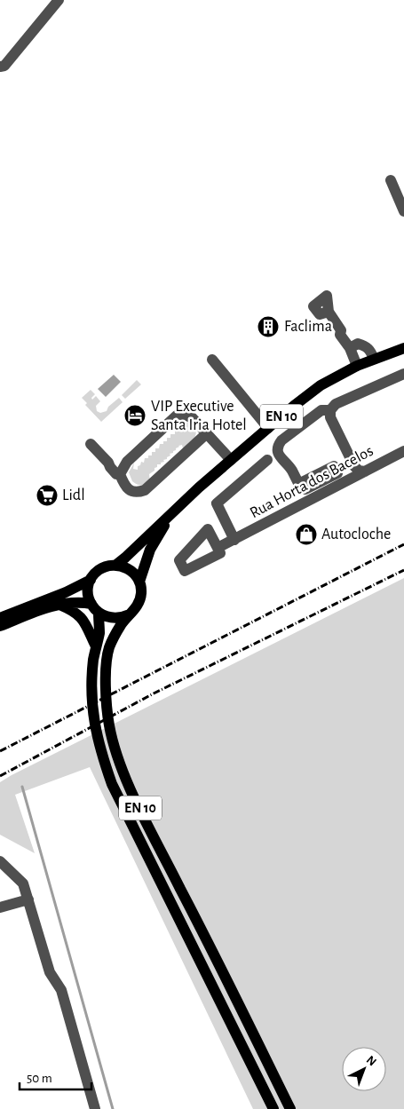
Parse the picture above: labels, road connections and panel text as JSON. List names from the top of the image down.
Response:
{
  "streets": {
    "main road": ["EN 10"],
    "street": ["Rua Horta dos Bacelos"]
  },
  "places": {
    "building": ["Faclima"],
    "hotel": ["VIP Executive Santa Iria Hotel"],
    "supermarket": ["Lidl"],
    "shop": ["Autocloche"]
  },
  "scale_bar": "50 m",
  "north": "top right"
}
